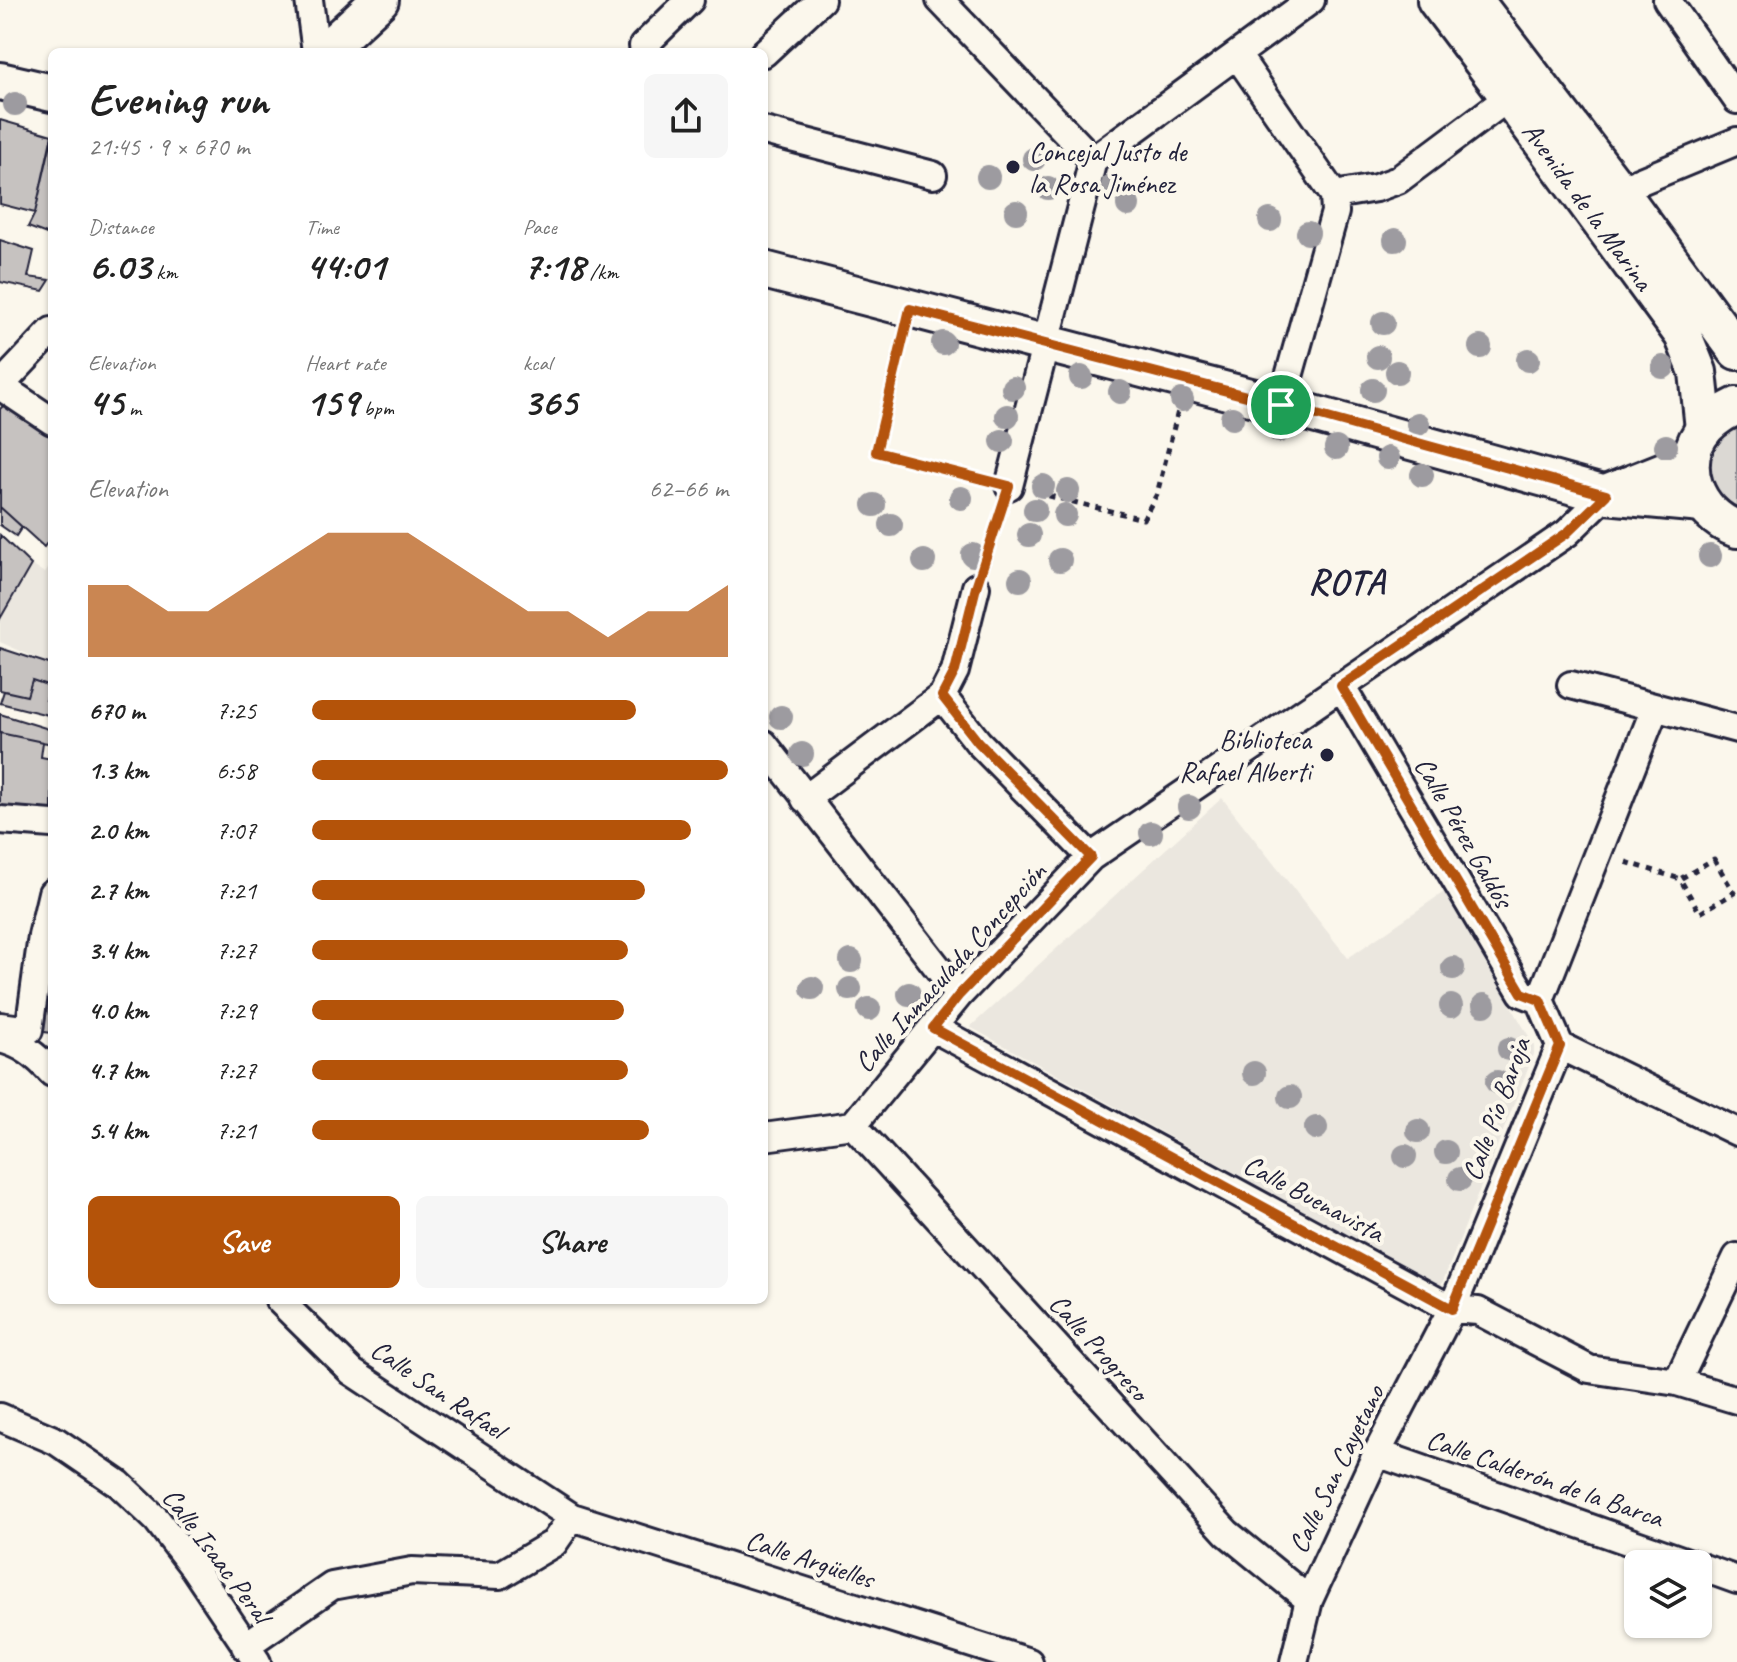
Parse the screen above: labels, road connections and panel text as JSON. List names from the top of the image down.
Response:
{
  "streets": {
    "street": [
      "Avenida de la Marina",
      "Calle Pérez Galdós",
      "Calle Inmaculada Concepción",
      "Calle Pío Baroja",
      "Calle Buenavista",
      "Calle Progreso",
      "Calle San Rafael",
      "Calle San Cayetano",
      "Calle Calderón de la Barca",
      "Calle Isaac Peral",
      "Calle Argüelles"
    ]
  },
  "crossings": [
    ["Calle Pérez Galdós", "Calle Inmaculada Concepción"],
    ["Calle Pérez Galdós", "Calle Pío Baroja"],
    ["Calle Inmaculada Concepción", "Calle Buenavista"],
    ["Calle Inmaculada Concepción", "Calle Progreso"],
    ["Calle Pío Baroja", "Calle Buenavista"],
    ["Calle Pío Baroja", "Calle San Cayetano"],
    ["Calle Buenavista", "Calle San Cayetano"],
    ["Calle Progreso", "Calle San Cayetano"],
    ["Calle San Rafael", "Calle Argüelles"],
    ["Calle San Cayetano", "Calle Calderón de la Barca"]
  ],
  "districts": ["ROTA"],
  "places": ["Concejal Justo de la Rosa Jiménez", "Biblioteca Rafael Alberti"],
  "page": {
    "heading": ["Evening run", "21:45 · 9 × 670 m"],
    "stats": [
      ["Distance", "6.03 km"],
      ["Time", "44:01"],
      ["Pace", "7:18 /km"],
      ["Elevation", "45 m"],
      ["Heart rate", "159 bpm"],
      ["kcal", "365"]
    ],
    "chart": ["Elevation", "62–66 m"],
    "list": [
      {
        "name": "670 m",
        "note": "7:25"
      },
      {
        "name": "1.3 km",
        "note": "6:58"
      },
      {
        "name": "2.0 km",
        "note": "7:07"
      },
      {
        "name": "2.7 km",
        "note": "7:21"
      },
      {
        "name": "3.4 km",
        "note": "7:27"
      },
      {
        "name": "4.0 km",
        "note": "7:29"
      },
      {
        "name": "4.7 km",
        "note": "7:27"
      },
      {
        "name": "5.4 km",
        "note": "7:21"
      }
    ],
    "buttons": ["Save", "Share"]
  }
}
